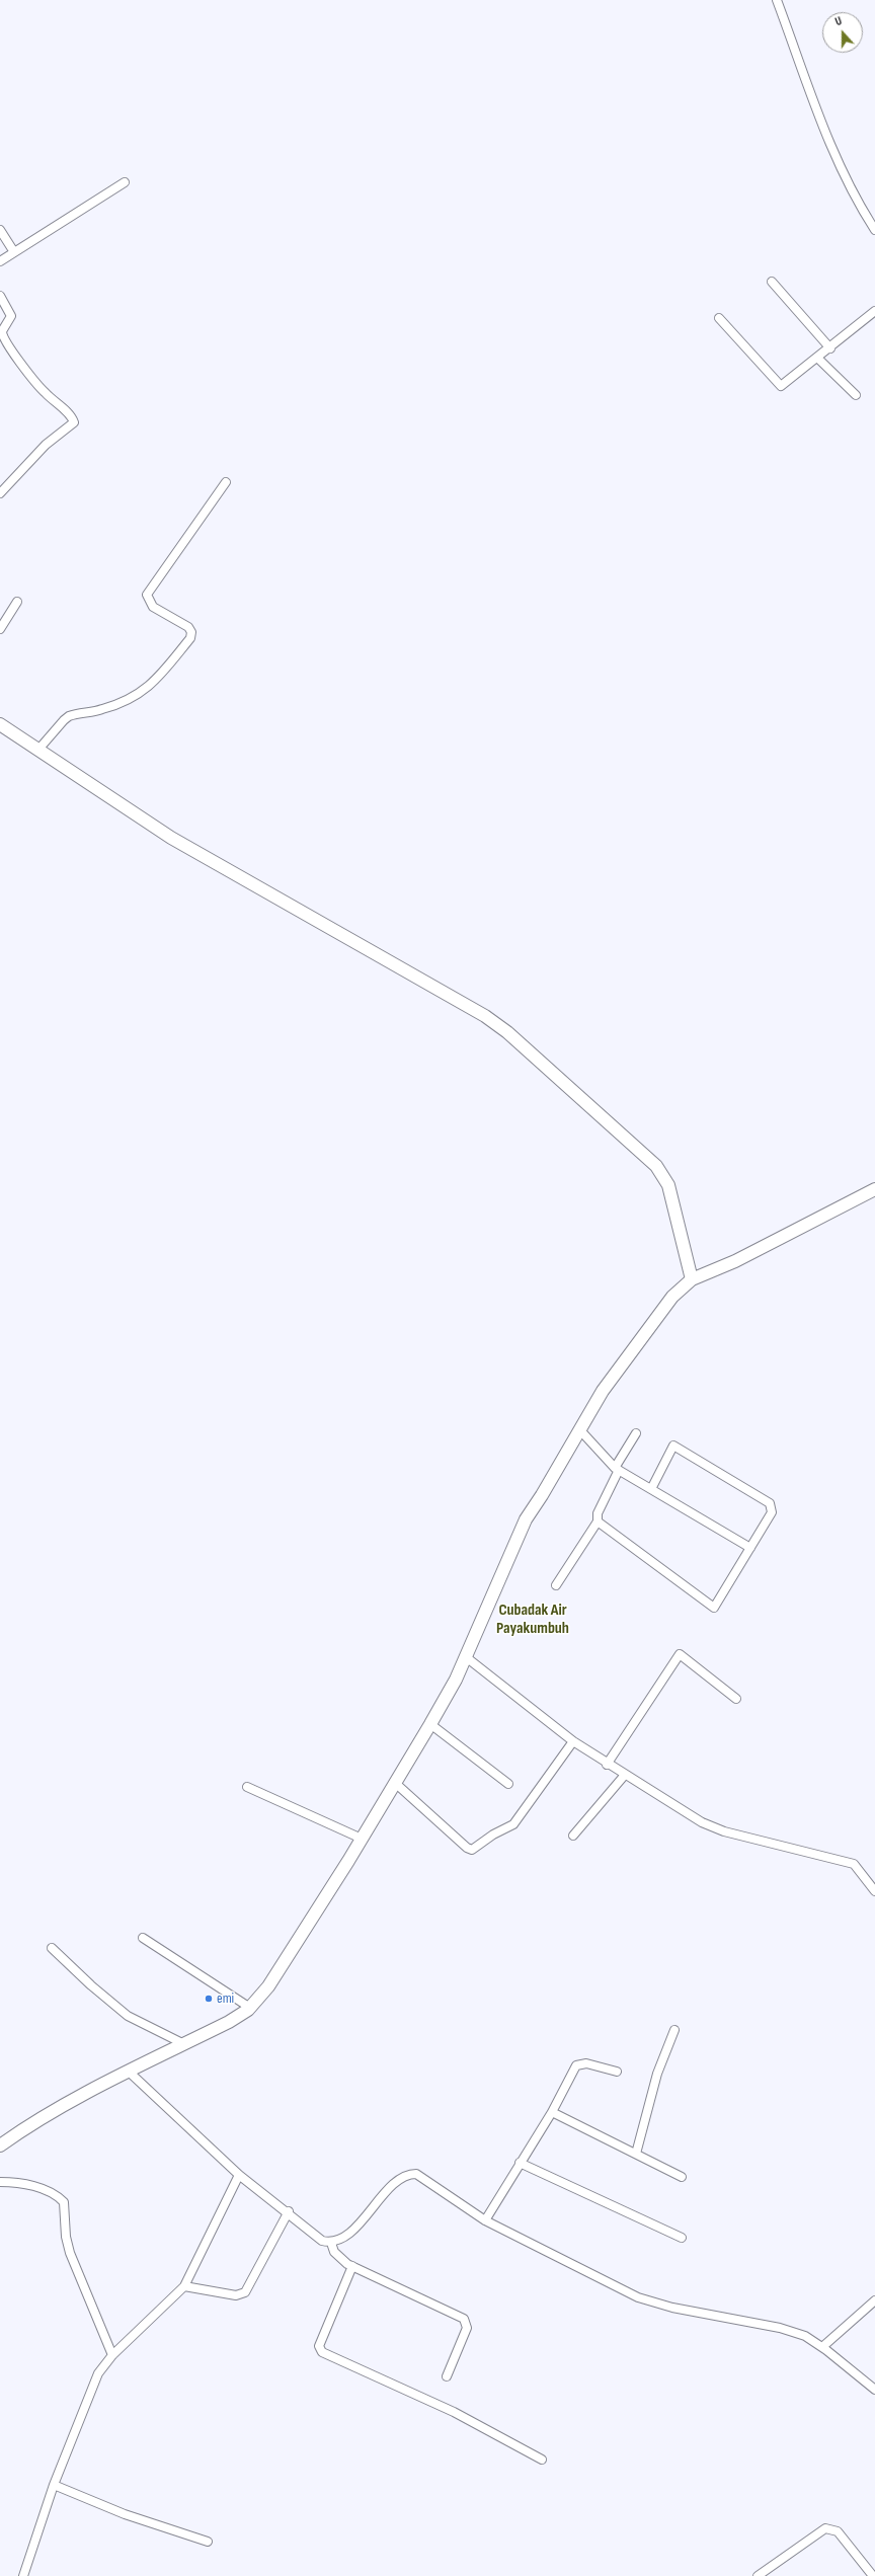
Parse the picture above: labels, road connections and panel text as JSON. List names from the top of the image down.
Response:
{
  "districts": ["Cubadak Air Payakumbuh"],
  "places": ["emi"],
  "north": "top"
}
